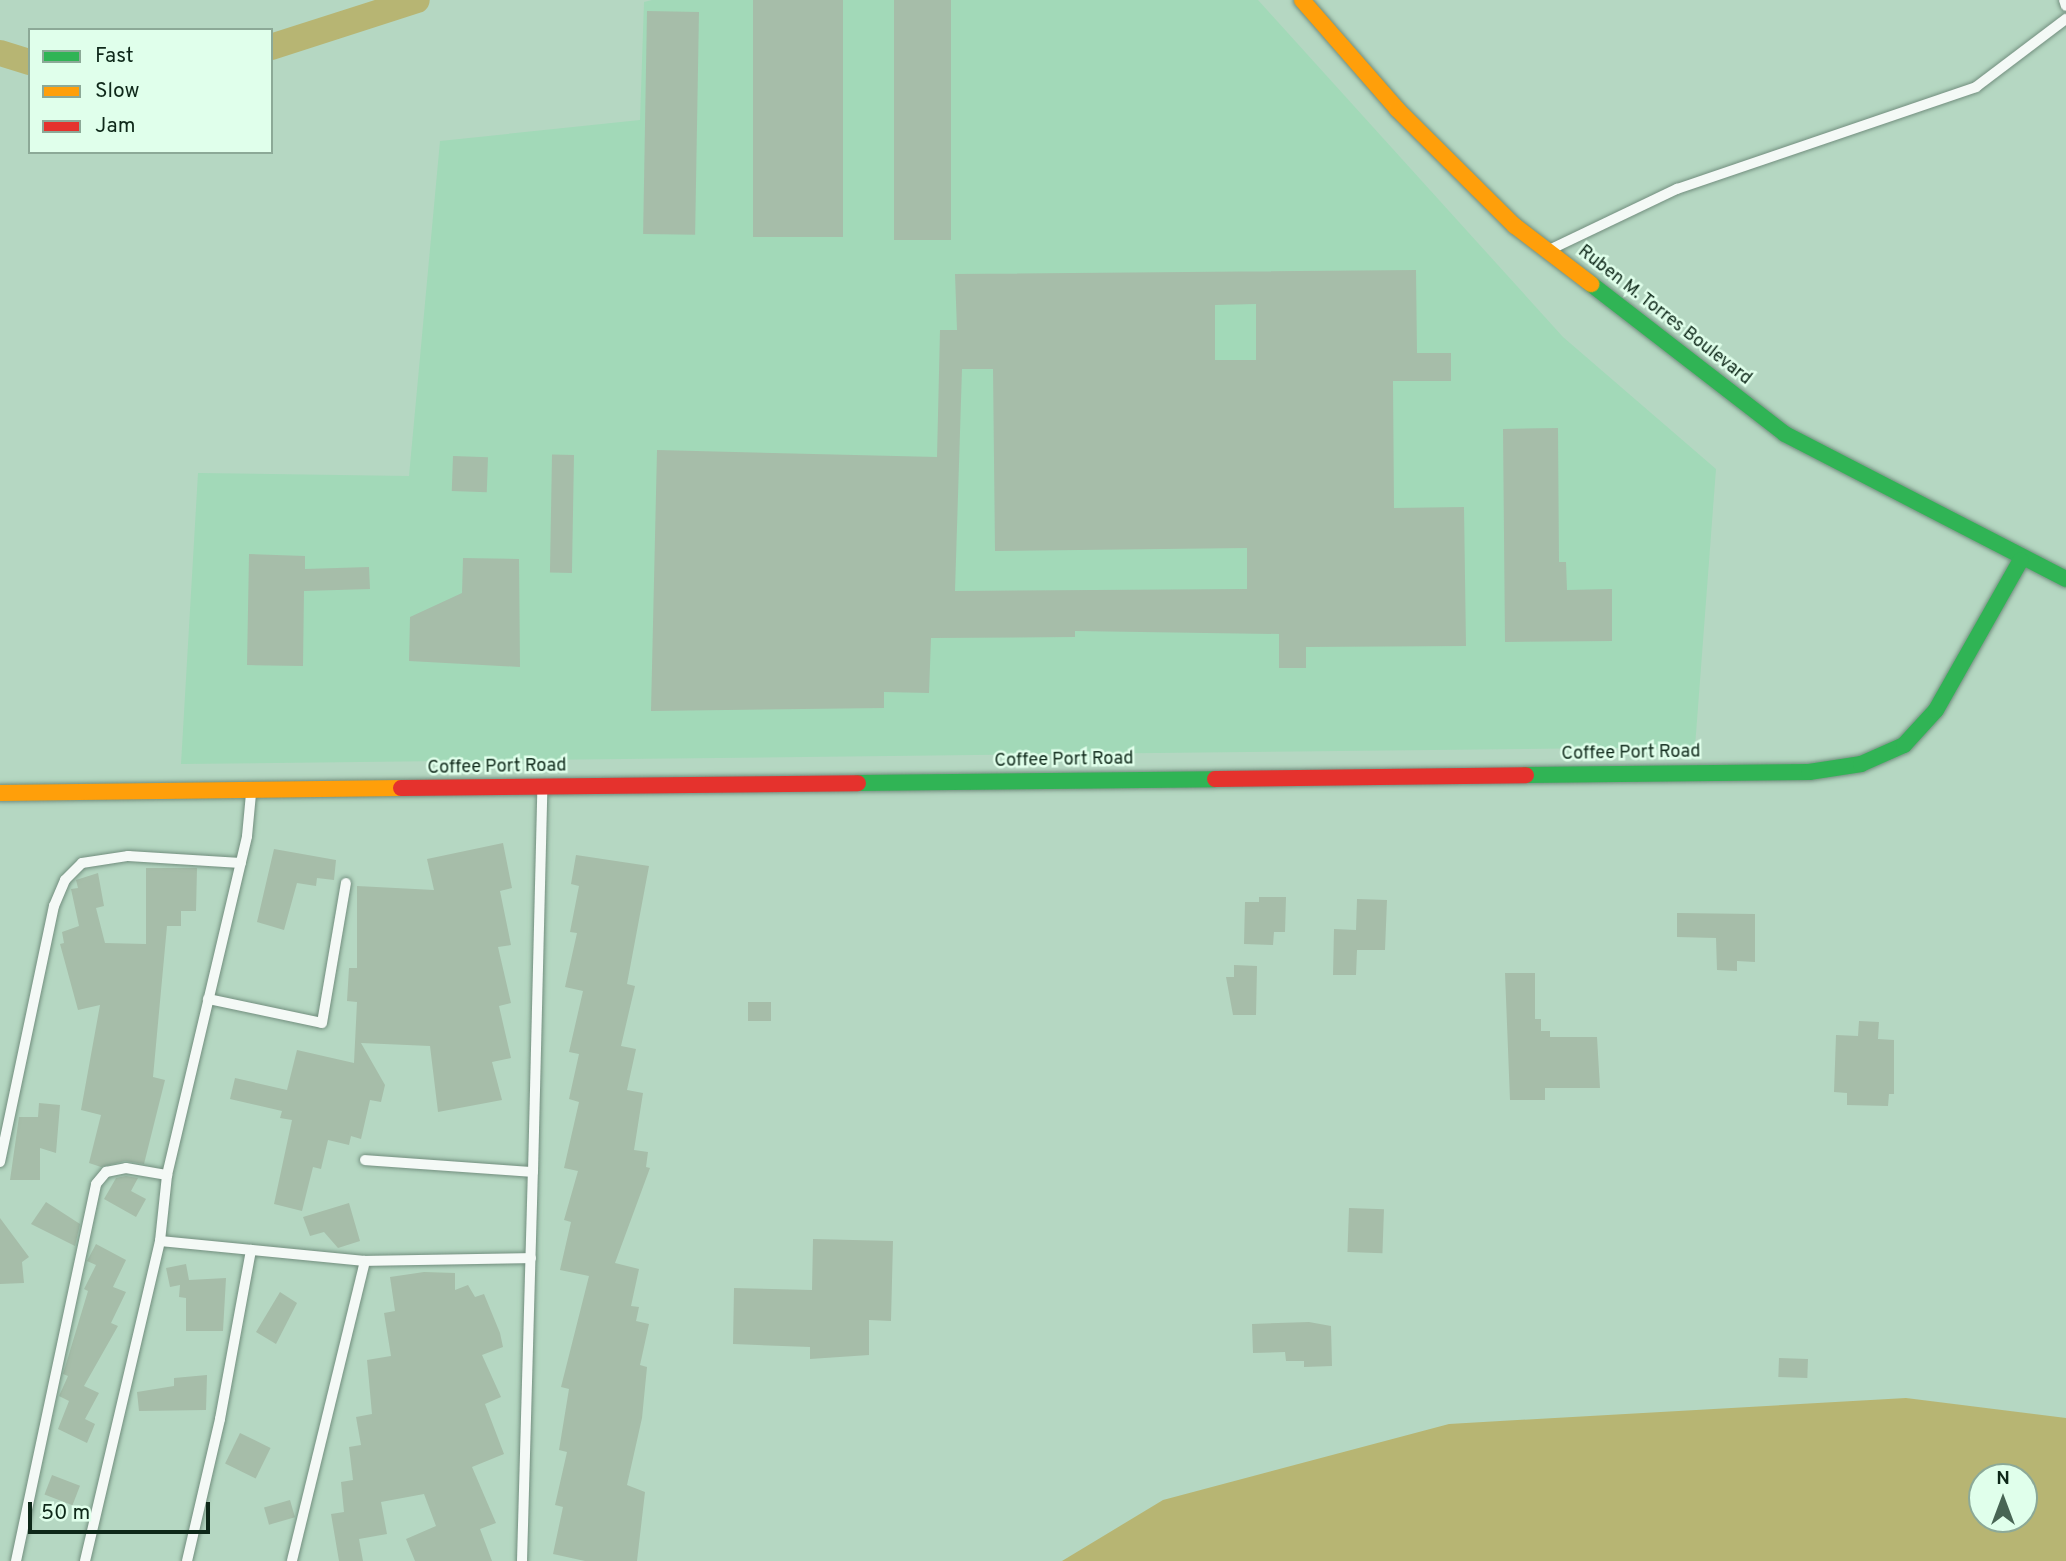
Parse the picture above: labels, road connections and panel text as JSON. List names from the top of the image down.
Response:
{
  "streets": {
    "street": ["Ruben M. Torres Boulevard", "Coffee Port Road"]
  },
  "crossings": [
    ["Ruben M. Torres Boulevard", "Coffee Port Road"]
  ],
  "legend": ["Fast", "Slow", "Jam"],
  "scale_bar": "50 m",
  "north": "top"
}
